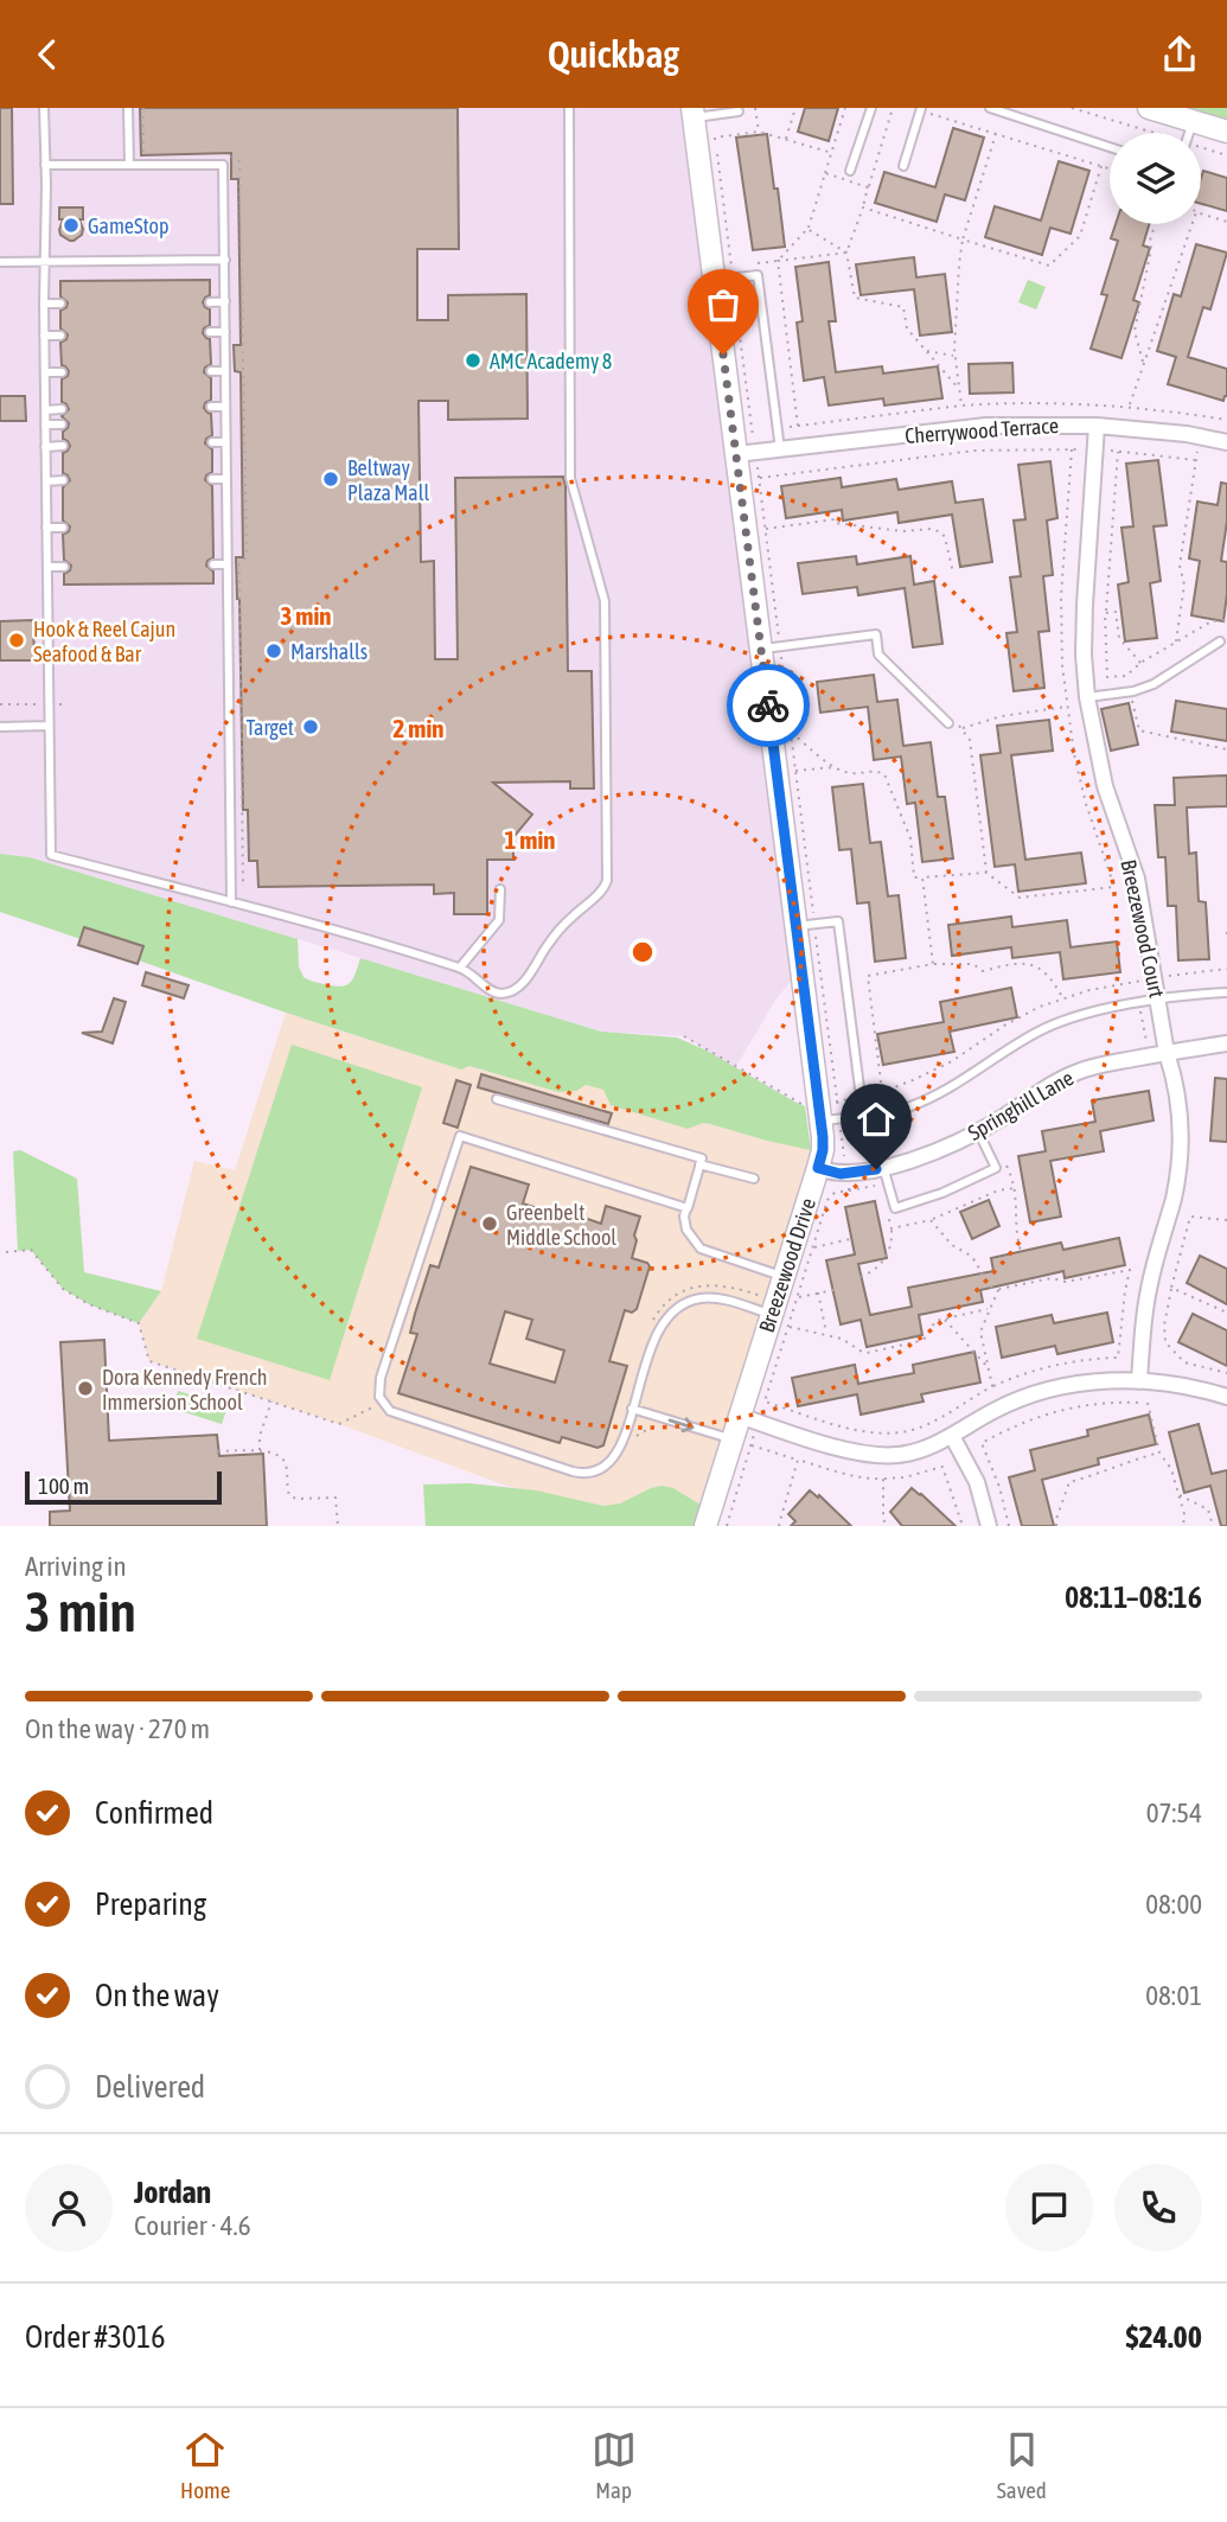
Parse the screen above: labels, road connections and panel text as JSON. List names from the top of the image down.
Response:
{
  "streets": {
    "street": [
      "Cherrywood Terrace",
      "Breezewood Court",
      "Springhill Lane",
      "Breezewood Drive"
    ]
  },
  "crossings": [
    ["Cherrywood Terrace", "Breezewood Court"],
    ["Cherrywood Terrace", "Breezewood Drive"],
    ["Breezewood Court", "Springhill Lane"],
    ["Springhill Lane", "Breezewood Drive"]
  ],
  "places": [
    "GameStop",
    "AMC Academy 8",
    "Beltway Plaza Mall",
    "Hook & Reel Cajun Seafood & Bar",
    "Marshalls",
    "Target",
    "Greenbelt Middle School",
    "Dora Kennedy French Immersion School"
  ],
  "scale_bar": "100 m",
  "page": {
    "header": "Quickbag",
    "scale": "100 m",
    "heading": ["3 min", "Arriving in", "08:11–08:16"],
    "panel": [
      "Jordan",
      "Courier · 4.6",
      "Order #3016",
      "$24.00"
    ],
    "bar": "On the way · 270 m",
    "list": [
      ["Confirmed", "07:54"],
      ["Preparing", "08:00"],
      ["On the way", "08:01"],
      "Delivered"
    ],
    "tabs": ["Home", "Map", "Saved"]
  },
  "rings": ["3 min", "2 min", "1 min"]
}
